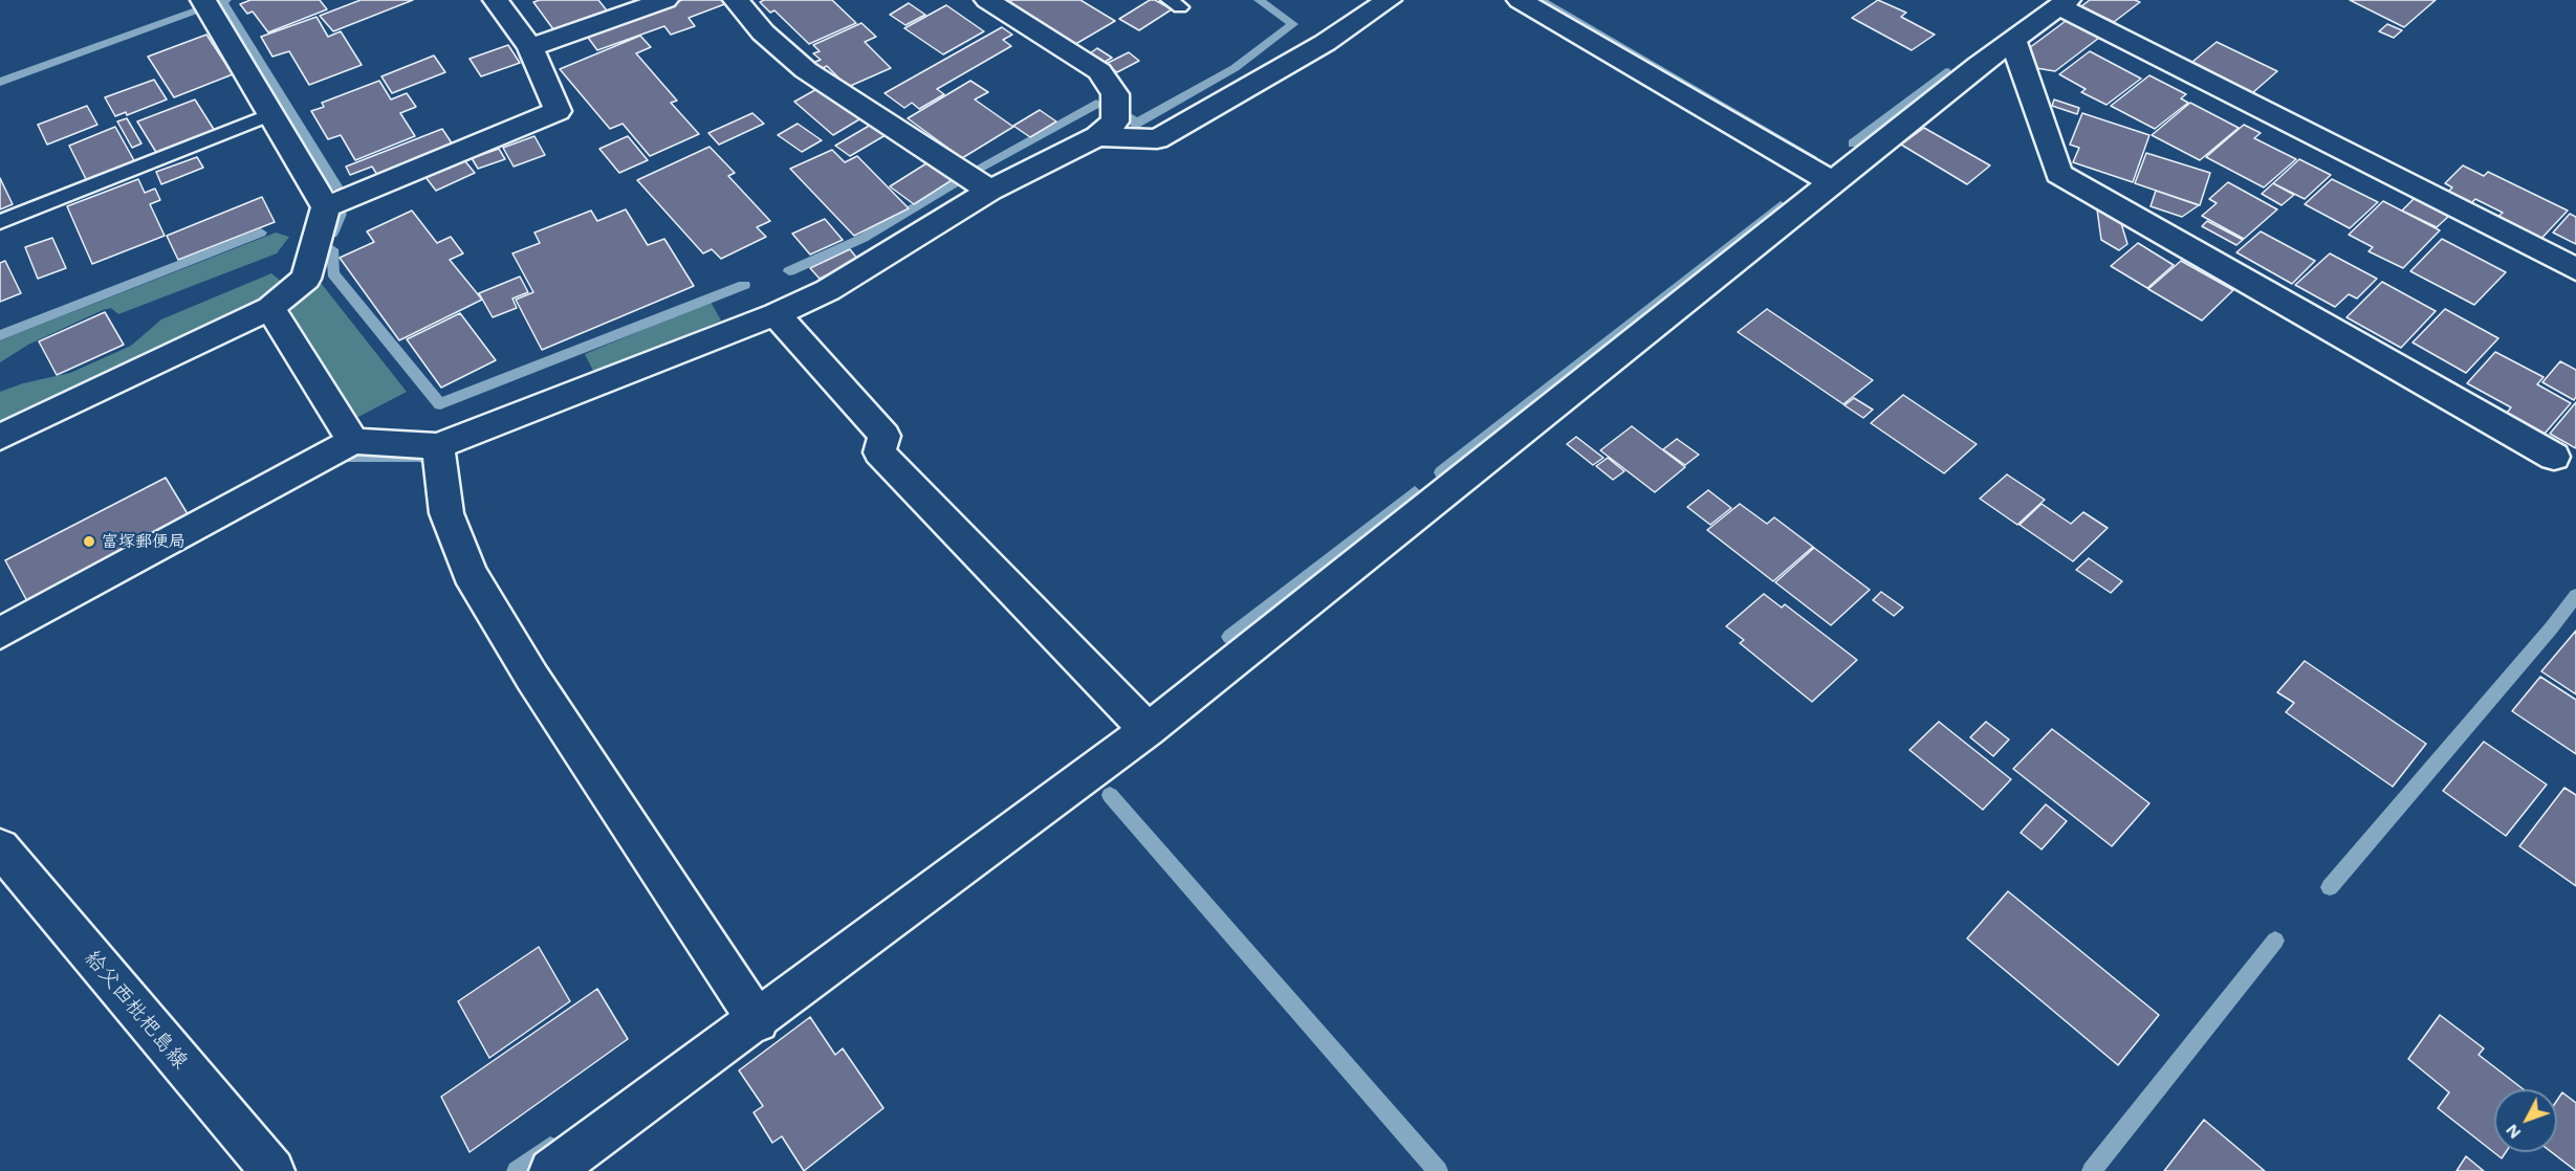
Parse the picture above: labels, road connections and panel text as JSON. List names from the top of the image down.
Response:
{
  "streets": {
    "street": ["給父西枇杷島線"]
  },
  "places": ["富塚郵便局"],
  "north": "bottom left"
}
